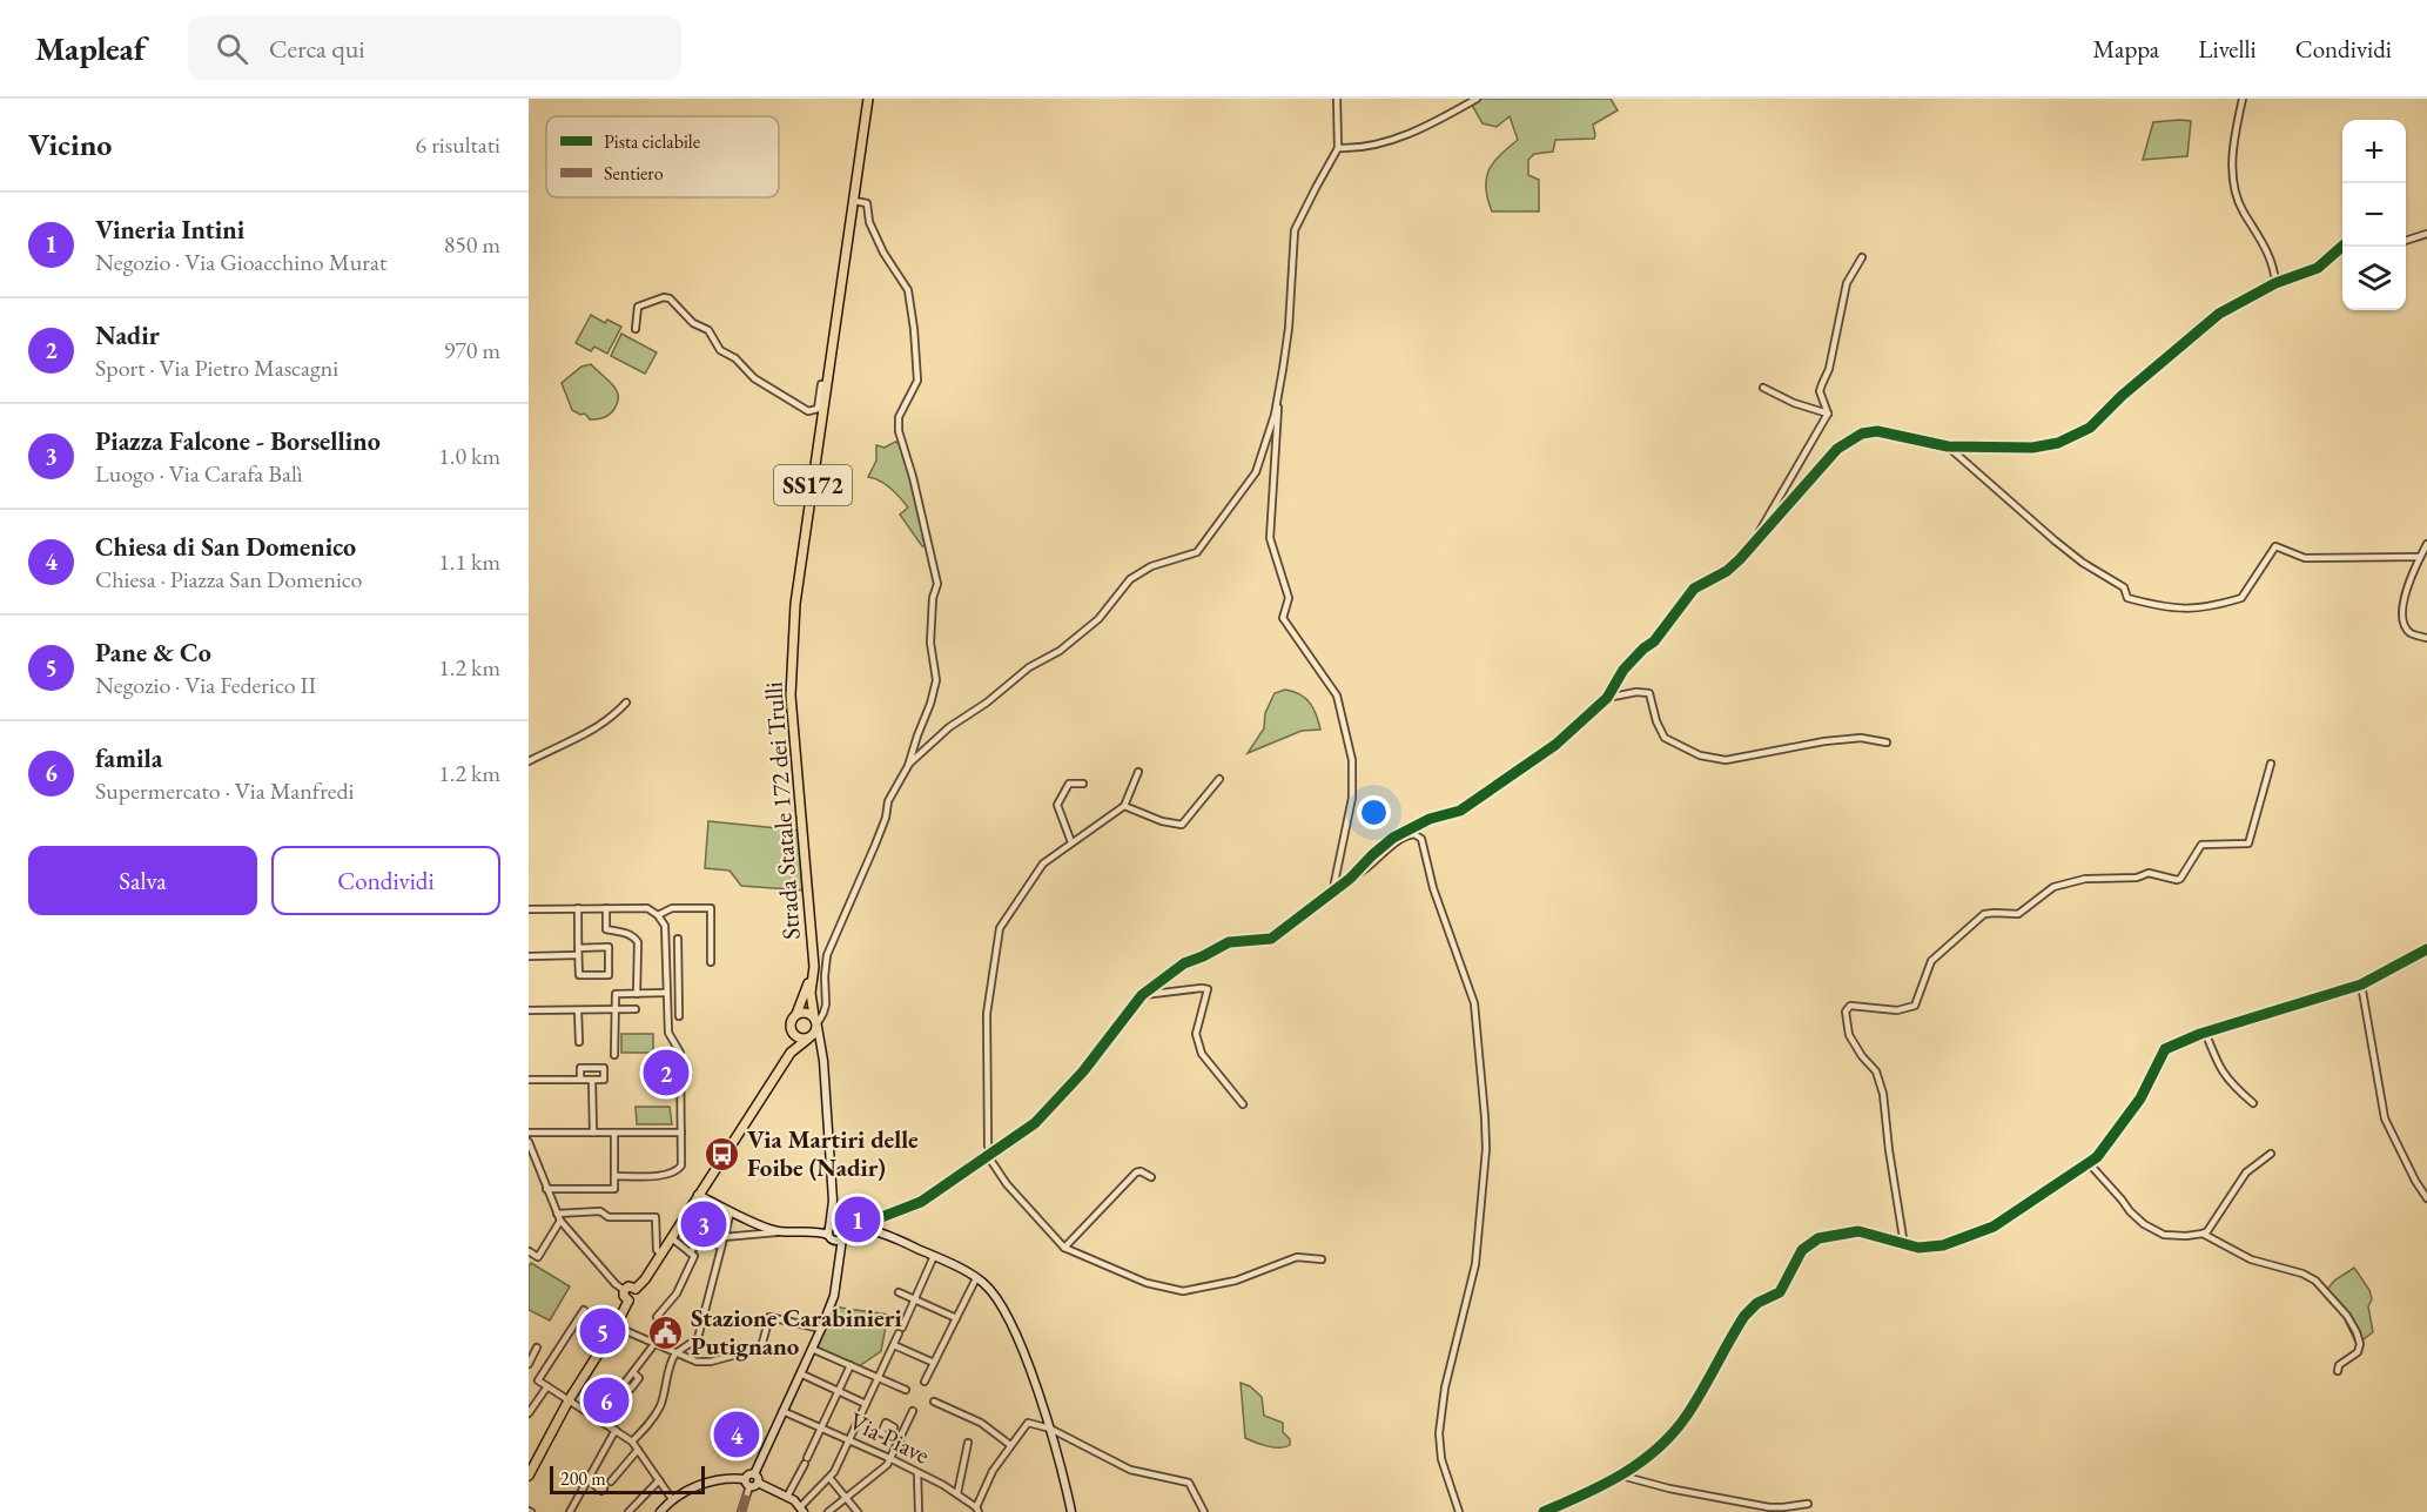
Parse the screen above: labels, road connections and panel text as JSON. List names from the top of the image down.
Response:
{
  "streets": {
    "main road": ["SS172", "Strada Statale 172 dei Trulli"],
    "street": ["Via Piave"]
  },
  "places": {
    "bus stop": ["Via Martiri delle Foibe (Nadir)"],
    "public building": ["Stazione Carabinieri Putignano"]
  },
  "legend": ["Pista ciclabile", "Sentiero"],
  "scale_bar": "200 m",
  "page": {
    "header": "Mapleaf",
    "search": "Cerca qui",
    "nav": ["Mappa", "Livelli", "Condividi"],
    "heading": ["Vicino", "6 risultati"],
    "map_buttons": ["+", "−"],
    "list": [
      {
        "mark": "1",
        "name": "Vineria Intini",
        "note": "Negozio · Via Gioacchino Murat",
        "value": "850 m"
      },
      {
        "mark": "2",
        "name": "Nadir",
        "note": "Sport · Via Pietro Mascagni",
        "value": "970 m"
      },
      {
        "mark": "3",
        "name": "Piazza Falcone - Borsellino",
        "note": "Luogo · Via Carafa Balì",
        "value": "1.0 km"
      },
      {
        "mark": "4",
        "name": "Chiesa di San Domenico",
        "note": "Chiesa · Piazza San Domenico",
        "value": "1.1 km"
      },
      {
        "mark": "5",
        "name": "Pane & Co",
        "note": "Negozio · Via Federico II",
        "value": "1.2 km"
      },
      {
        "mark": "6",
        "name": "famila",
        "note": "Supermercato · Via Manfredi",
        "value": "1.2 km"
      }
    ],
    "buttons": ["Salva", "Condividi"],
    "pins": [
      "2",
      "1",
      "3",
      "5",
      "6",
      "4"
    ],
    "scale": "200 m"
  }
}
